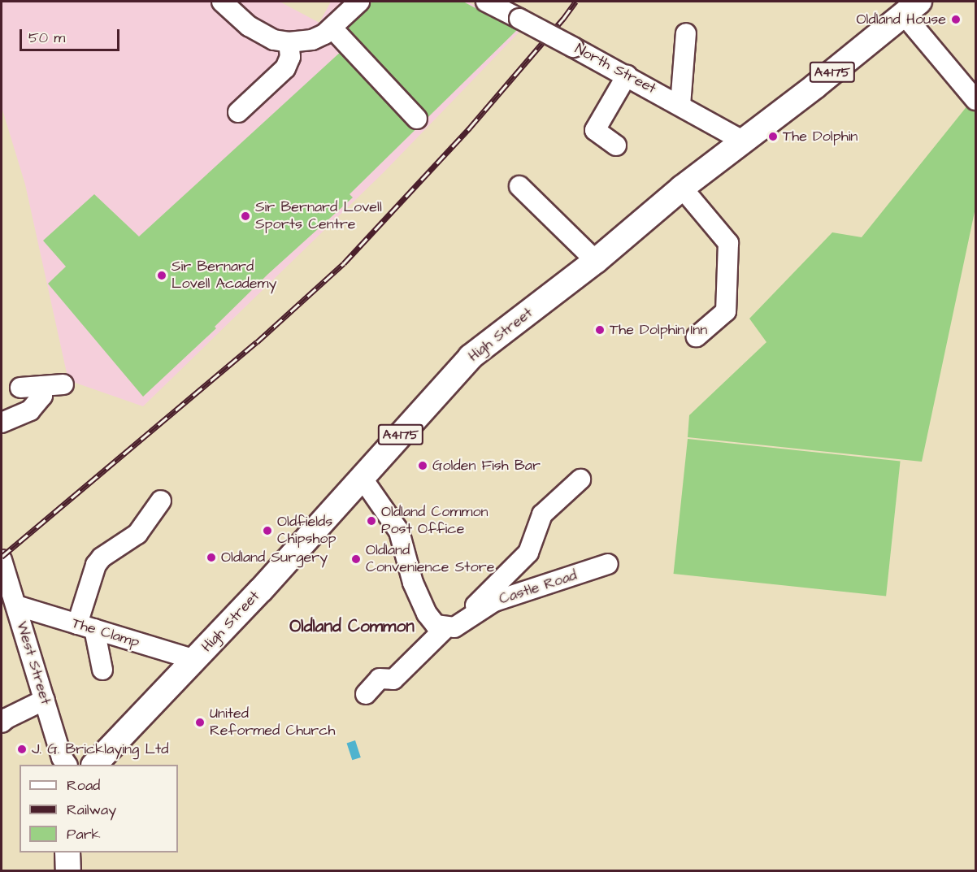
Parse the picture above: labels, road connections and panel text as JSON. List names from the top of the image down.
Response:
{
  "streets": {
    "main road": ["A4175", "High Street"],
    "street": [
      "North Street",
      "Castle Road",
      "The Clamp",
      "West Street"
    ]
  },
  "crossings": [
    ["North Street", "High Street"],
    ["High Street", "The Clamp"],
    ["The Clamp", "West Street"]
  ],
  "districts": ["Oldland Common"],
  "places": [
    "Oldland House",
    "The Dolphin",
    "Sir Bernard Lovell Sports Centre",
    "Sir Bernard Lovell Academy",
    "The Dolphin Inn",
    "Golden Fish Bar",
    "Oldland Common Post Office",
    "Oldfields Chipshop",
    "Oldland Surgery",
    "Oldland Convenience Store",
    "United Reformed Church",
    "J. G. Bricklaying Ltd"
  ],
  "legend": ["Road", "Railway", "Park"],
  "scale_bar": "50 m"
}
